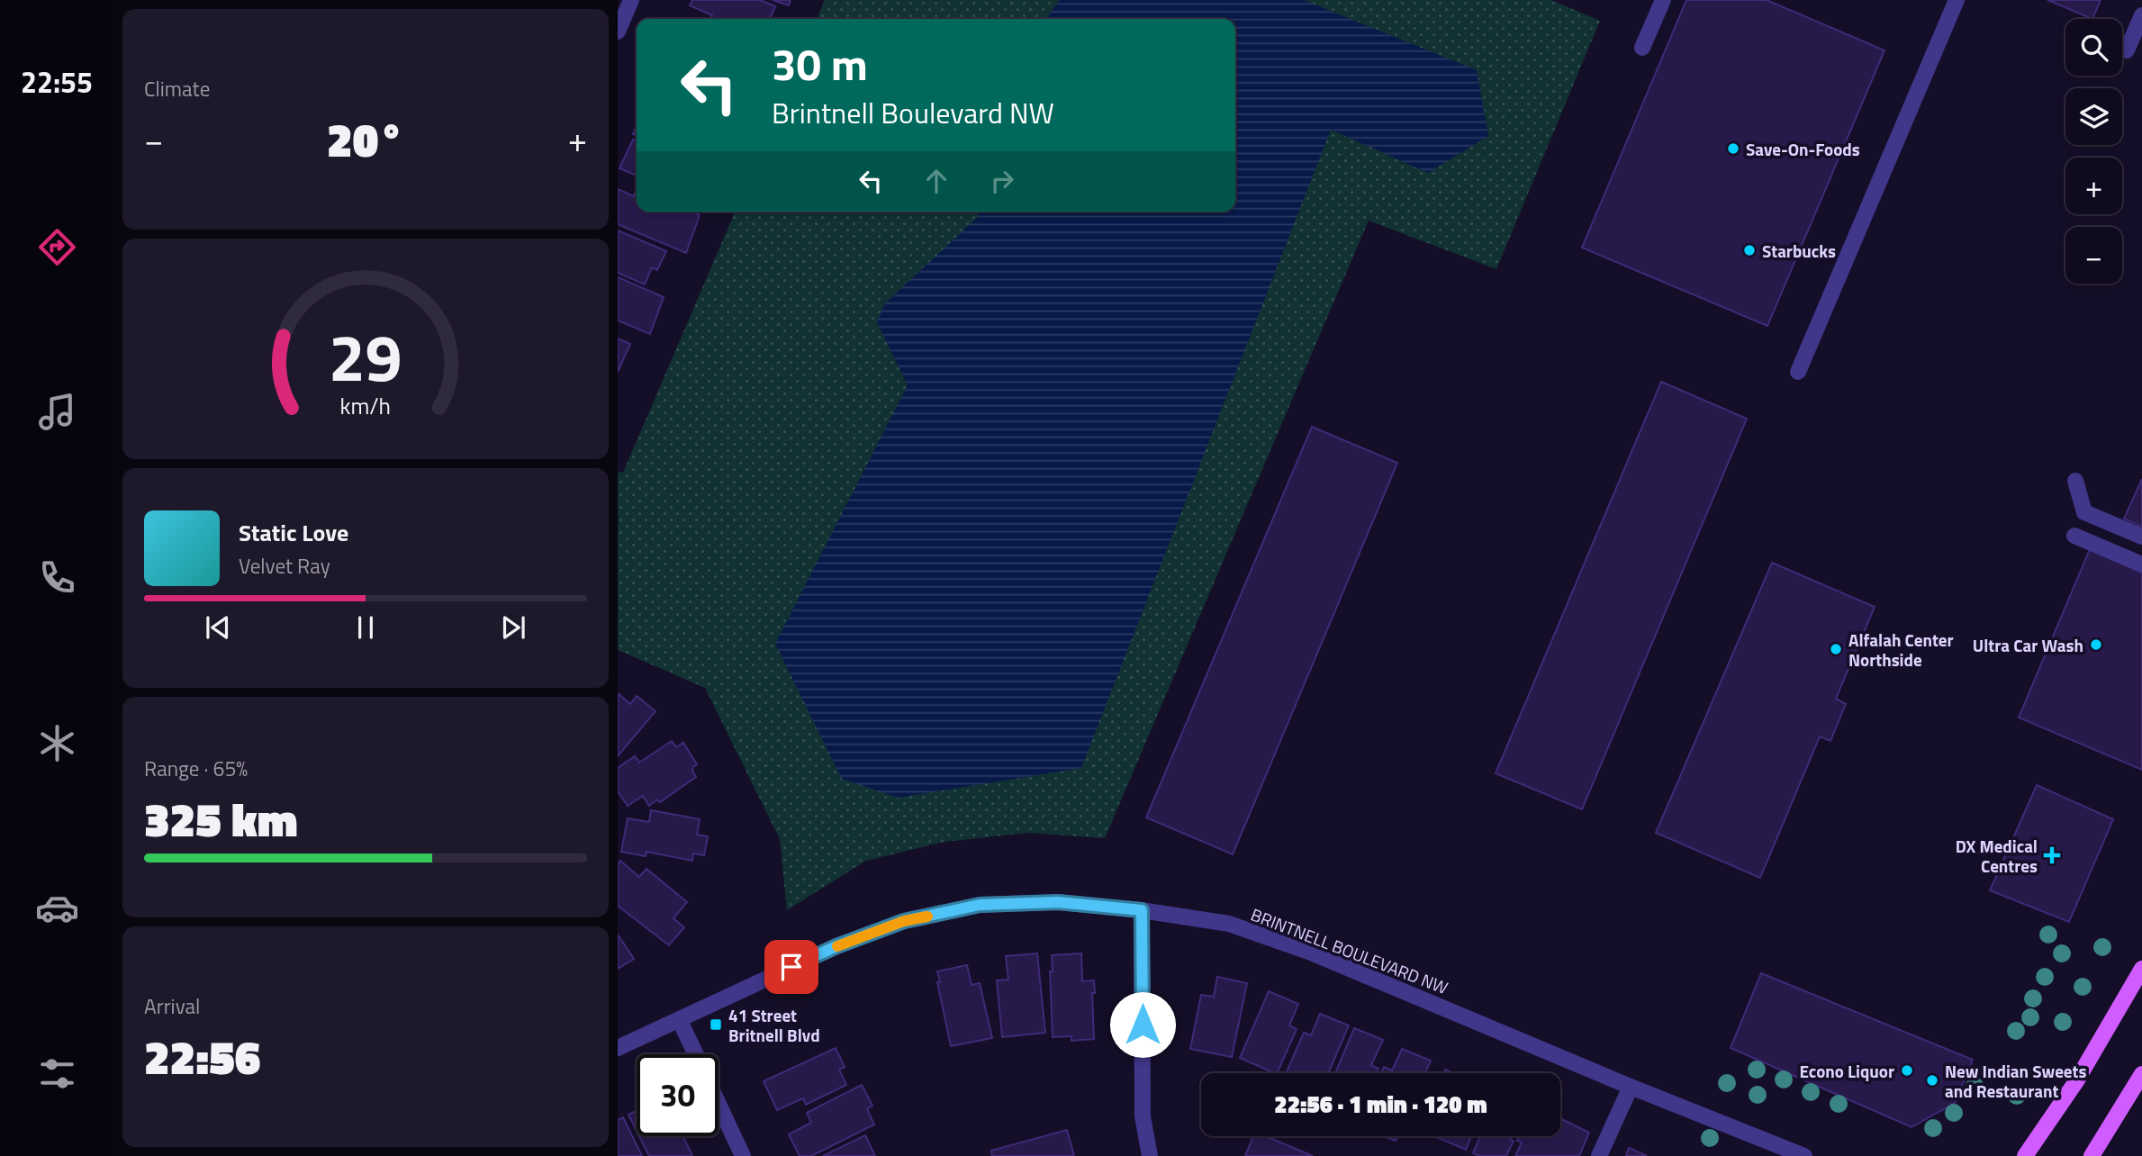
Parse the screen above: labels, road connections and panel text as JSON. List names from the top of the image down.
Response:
{
  "streets": {
    "street": ["BRINTNELL BOULEVARD NW"]
  },
  "places": {
    "other": [
      "Save-On-Foods",
      "Starbucks",
      "Ultra Car Wash",
      "Alfalah Center Northside",
      "Econo Liquor",
      "New Indian Sweets and Restaurant"
    ],
    "health": ["DX Medical Centres"],
    "transit": ["41 Street Britnell Blvd"]
  },
  "page": {
    "tabs": "22:55",
    "tile": [
      "Climate",
      ["Range · 65%", "325 km"],
      ["Arrival", "22:56"]
    ],
    "map_buttons": ["+", "−"],
    "turn": ["30 m", "Brintnell Boulevard NW"],
    "heat": ["−", "20°", "+"],
    "song": ["Static Love", "Velvet Ray"],
    "limit": "30",
    "trip": "22:56 · 1 min · 120 m",
    "gauge": ["29", "km/h"]
  }
}
